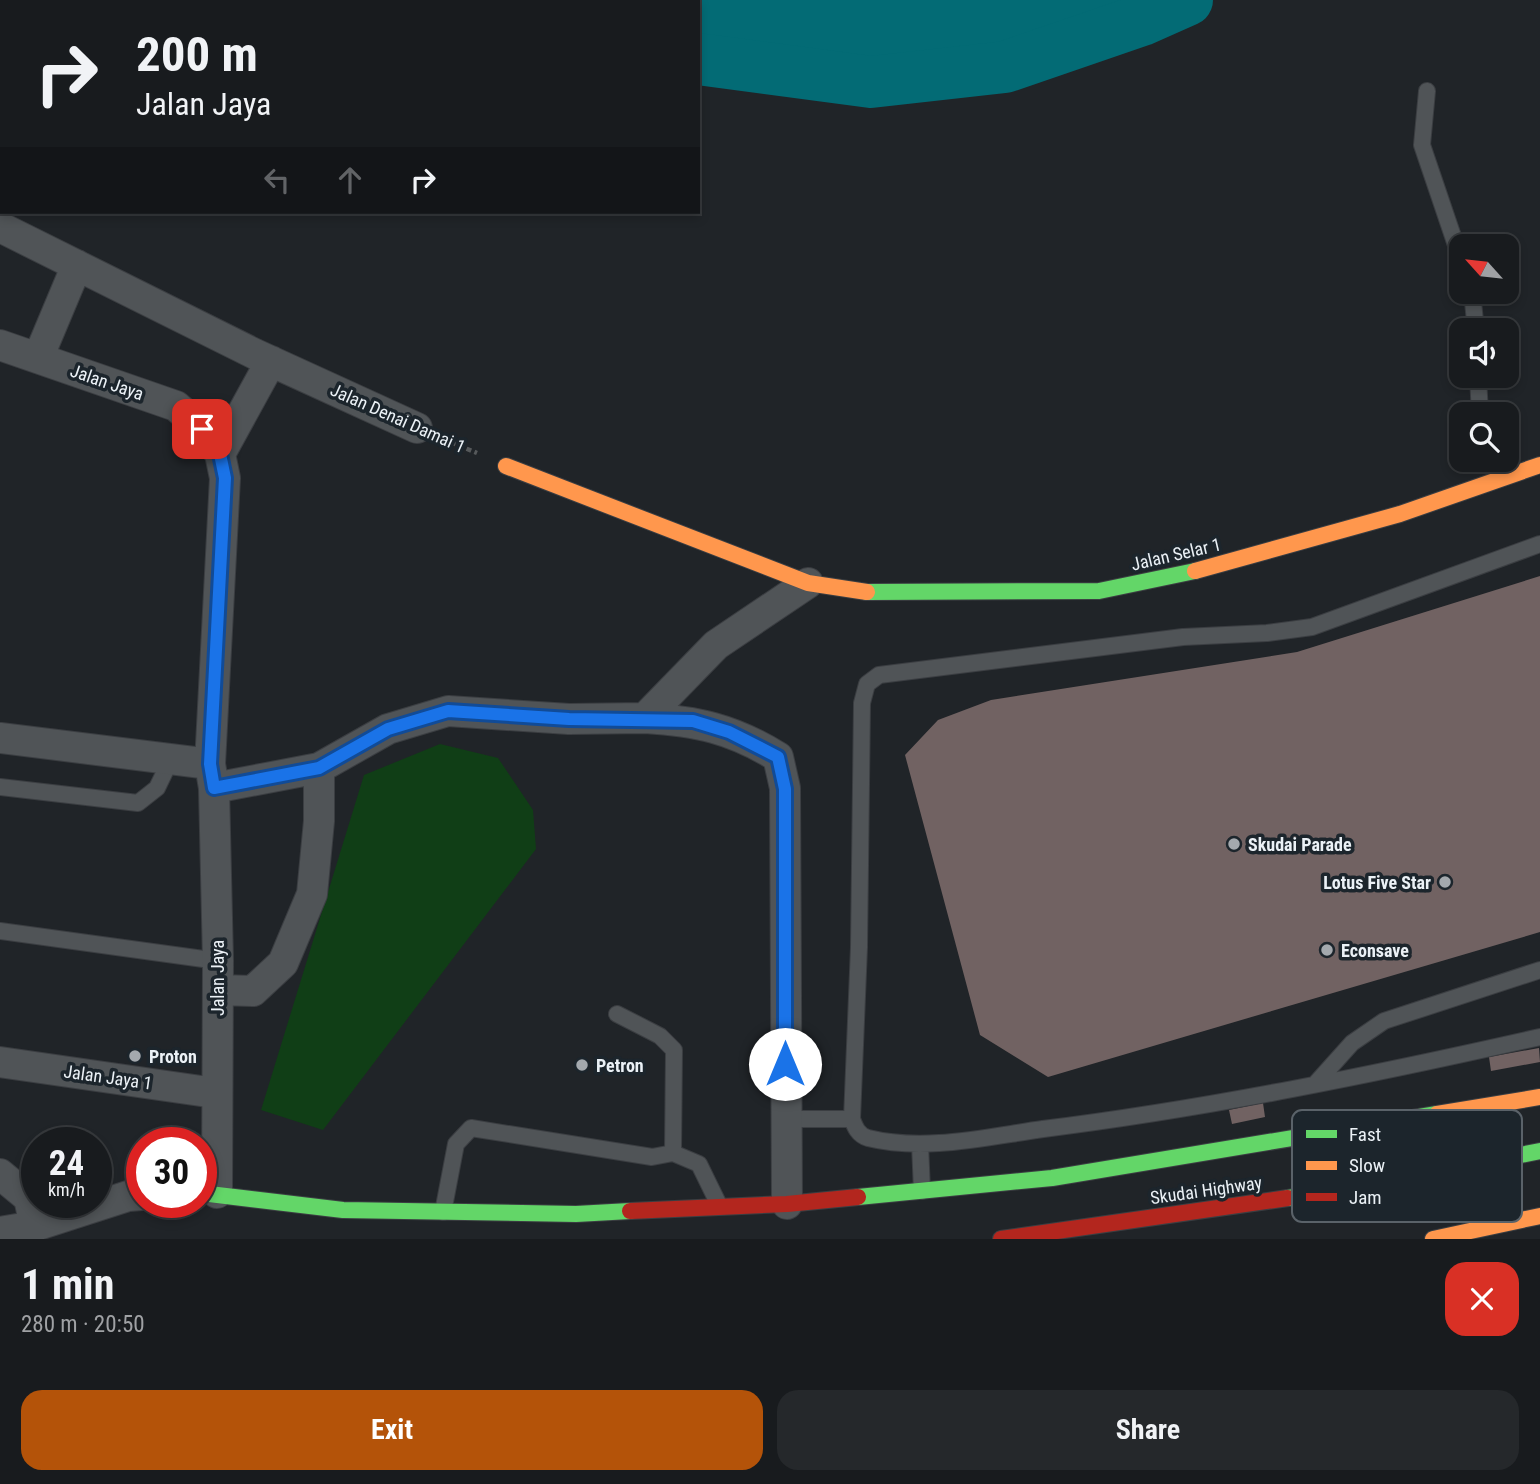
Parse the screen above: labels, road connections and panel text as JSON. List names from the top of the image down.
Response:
{
  "streets": {
    "main road": ["Jalan Selar 1", "Skudai Highway"],
    "street": ["Jalan Jaya", "Jalan Denai Damai 1", "Jalan Jaya 1"]
  },
  "crossings": [
    ["Jalan Jaya", "Jalan Jaya 1"]
  ],
  "places": [
    "Skudai Parade",
    "Lotus Five Star",
    "Econsave",
    "Proton",
    "Petron"
  ],
  "legend": ["Fast", "Slow", "Jam"],
  "north": "top left",
  "page": {
    "turn": ["200 m", "Jalan Jaya"],
    "speed": "24 km/h",
    "limit": "30",
    "heading": ["1 min", "280 m · 20:50"],
    "buttons": ["Exit", "Share"]
  }
}
